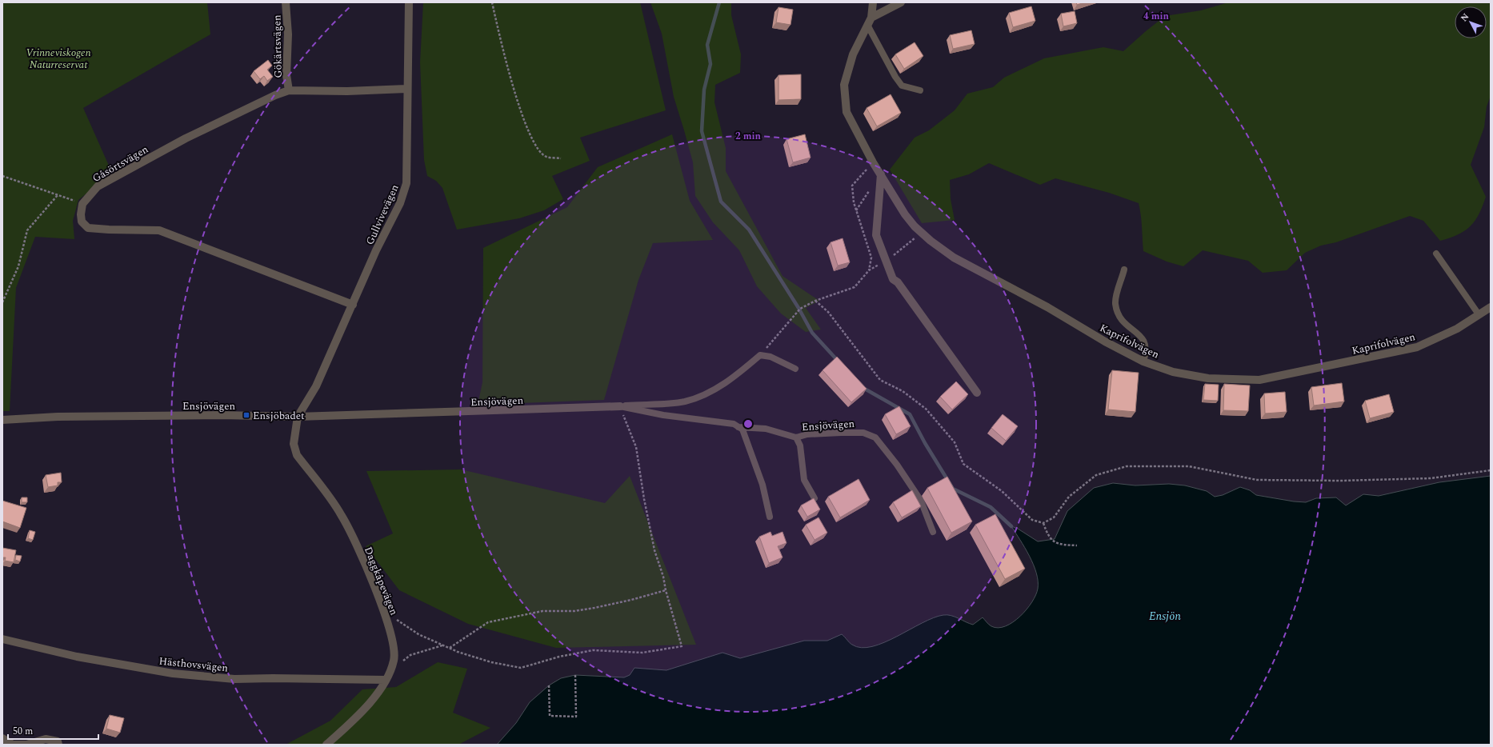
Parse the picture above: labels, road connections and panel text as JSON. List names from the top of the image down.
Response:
{
  "streets": {
    "street": [
      "Gökärtsvägen",
      "Gåsörtsvägen",
      "Gullvivevägen",
      "Kaprifolvägen",
      "Ensjövägen",
      "Daggkåpevägen",
      "Hästhovsvägen"
    ]
  },
  "crossings": [
    ["Gökärtsvägen", "Gåsörtsvägen"],
    ["Gåsörtsvägen", "Gullvivevägen"],
    ["Gullvivevägen", "Ensjövägen"],
    ["Gullvivevägen", "Daggkåpevägen"],
    ["Ensjövägen", "Daggkåpevägen"],
    ["Daggkåpevägen", "Hästhovsvägen"]
  ],
  "water": ["Ensjön"],
  "parks": ["Vrinneviskogen Naturreservat"],
  "places": {
    "transit": ["Ensjöbadet"]
  },
  "scale_bar": "50 m",
  "north": "top left",
  "rings": ["4 min", "2 min"]
}
